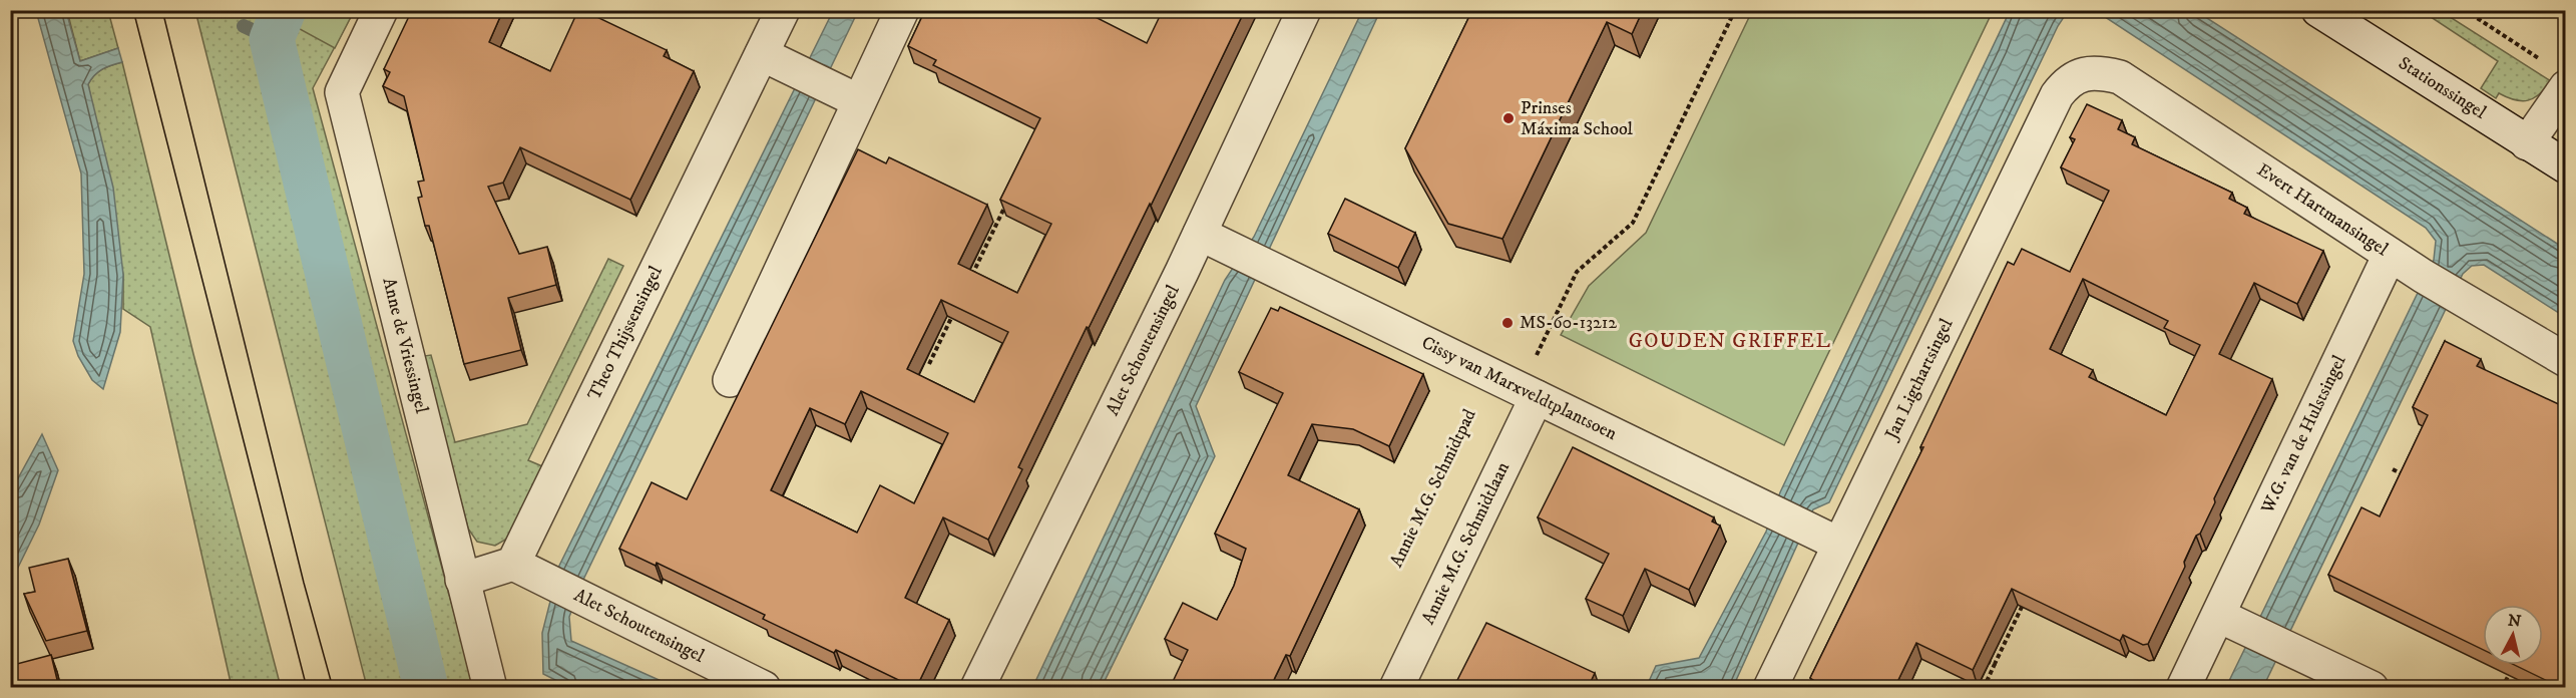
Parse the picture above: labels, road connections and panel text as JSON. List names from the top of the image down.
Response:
{
  "streets": {
    "street": [
      "Stationssingel",
      "Evert Hartmansingel",
      "Theo Thijssensingel",
      "Anne de Vriessingel",
      "Alet Schoutensingel",
      "Jan Ligthartsingel",
      "Cissy van Marxveldtplantsoen",
      "W.G. van de Hulstsingel",
      "Annie M.G. Schmidtlaan"
    ]
  },
  "crossings": [
    ["Evert Hartmansingel", "Jan Ligthartsingel"],
    ["Evert Hartmansingel", "W.G. van de Hulstsingel"],
    ["Theo Thijssensingel", "Alet Schoutensingel"],
    ["Alet Schoutensingel", "Cissy van Marxveldtplantsoen"],
    ["Jan Ligthartsingel", "Cissy van Marxveldtplantsoen"],
    ["Cissy van Marxveldtplantsoen", "Annie M.G. Schmidtlaan"]
  ],
  "districts": ["GOUDEN GRIFFEL"],
  "places": ["Prinses Máxima School", "MS-60-13212"],
  "north": "top"
}
